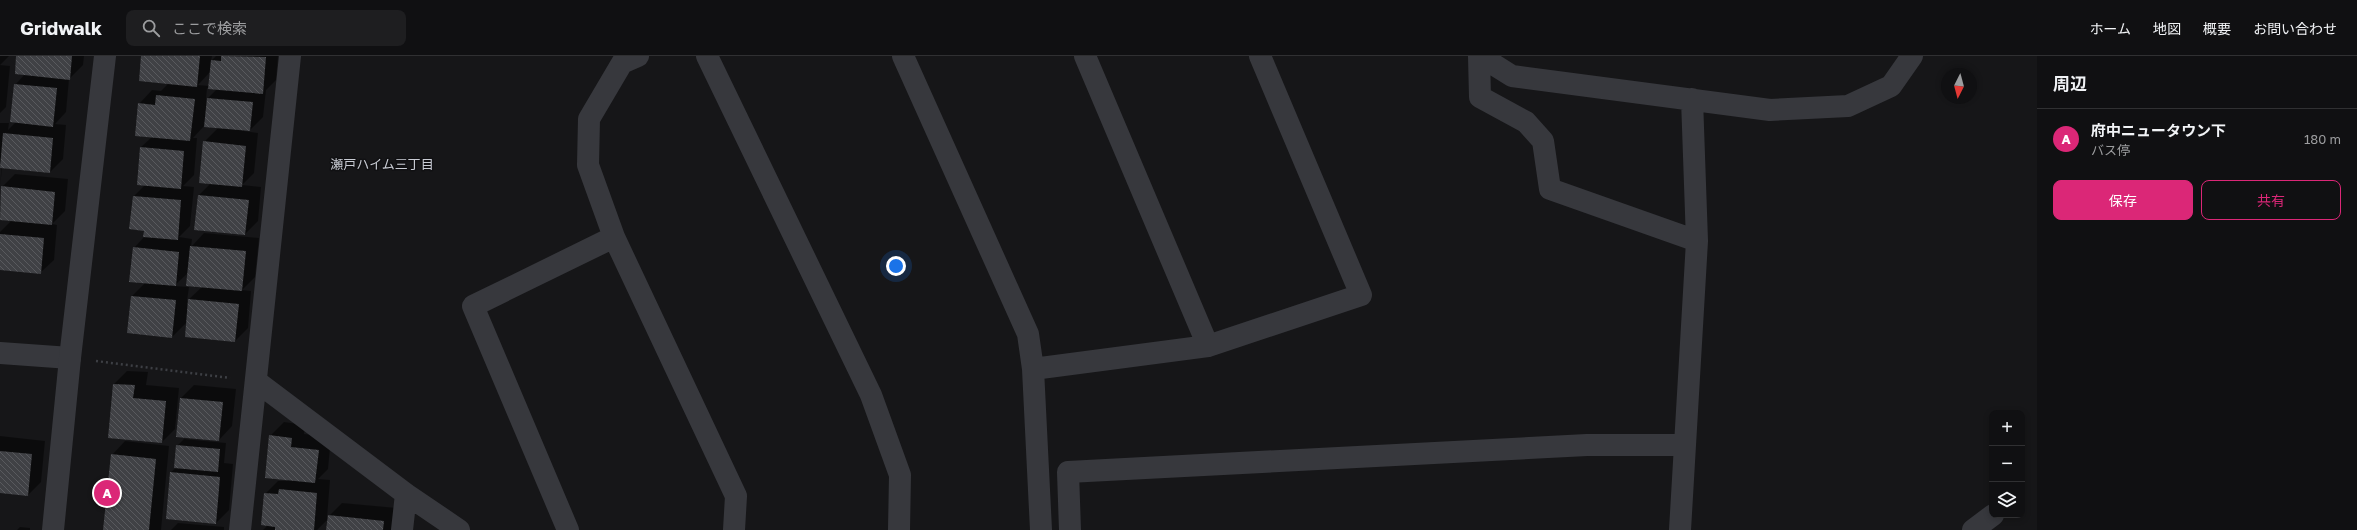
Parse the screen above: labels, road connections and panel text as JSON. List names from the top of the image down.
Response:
{
  "districts": ["瀬戸ハイム三丁目"],
  "north": "bottom",
  "page": {
    "header": "Gridwalk",
    "search": "ここで検索",
    "nav": [
      "ホーム",
      "地図",
      "概要",
      "お問い合わせ"
    ],
    "heading": "周辺",
    "list": [
      {
        "mark": "A",
        "name": "府中ニュータウン下",
        "note": "バス停",
        "value": "180 m"
      }
    ],
    "buttons": ["保存", "共有"],
    "map_buttons": ["+", "−"],
    "pins": "A"
  }
}
